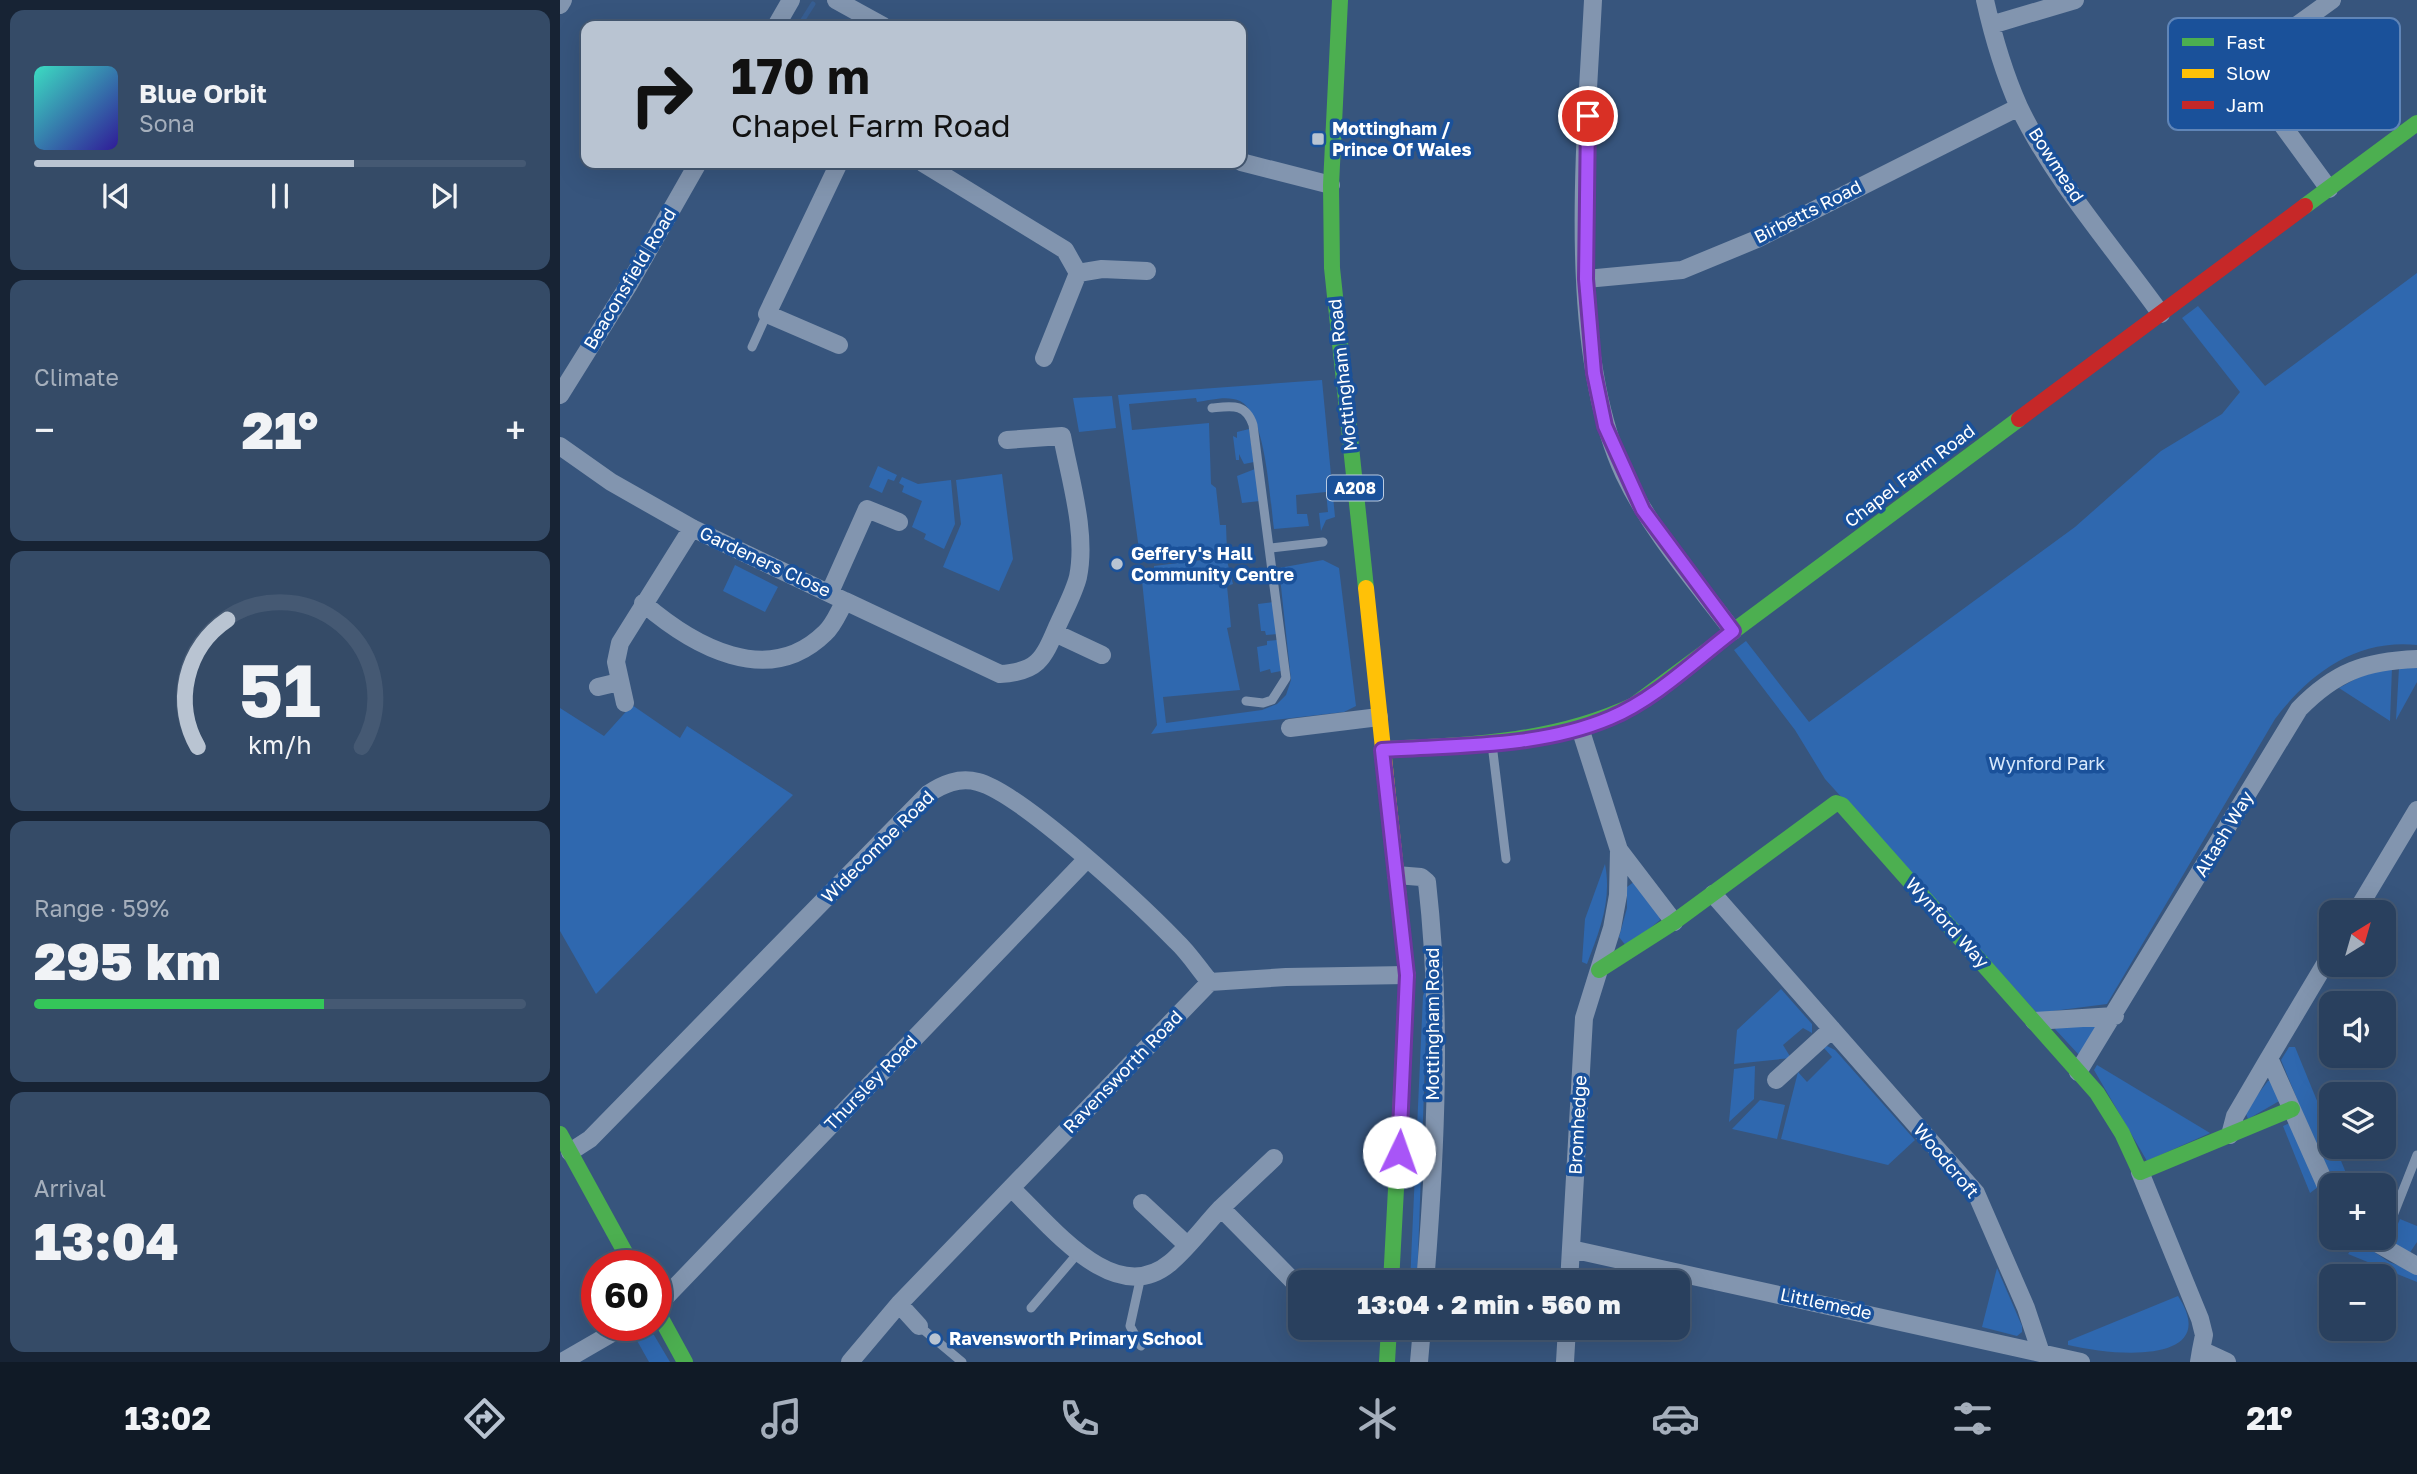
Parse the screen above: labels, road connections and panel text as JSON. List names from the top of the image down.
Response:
{
  "streets": {
    "street": [
      "Bowmead",
      "Birbetts Road",
      "Beaconsfield Road",
      "Mottingham Road",
      "Chapel Farm Road",
      "A208",
      "Gardeners Close",
      "Altash Way",
      "Widecombe Road",
      "Wynford Way",
      "Ravensworth Road",
      "Thursley Road",
      "Bromhedge",
      "Woodcroft",
      "Littlemede"
    ]
  },
  "crossings": [
    ["Bowmead", "Birbetts Road"],
    ["Bowmead", "Chapel Farm Road"],
    ["Mottingham Road", "Chapel Farm Road"],
    ["Chapel Farm Road", "Bromhedge"],
    ["Altash Way", "Wynford Way"],
    ["Widecombe Road", "Ravensworth Road"],
    ["Widecombe Road", "Thursley Road"],
    ["Wynford Way", "Woodcroft"],
    ["Bromhedge", "Littlemede"],
    ["Woodcroft", "Littlemede"]
  ],
  "parks": ["Wynford Park"],
  "places": {
    "transit": ["Mottingham / Prince Of Wales"],
    "other": ["Geffery's Hall Community Centre", "Ravensworth Primary School"]
  },
  "legend": ["Fast", "Slow", "Jam"],
  "north": "top right",
  "page": {
    "turn": ["170 m", "Chapel Farm Road"],
    "song": ["Blue Orbit", "Sona"],
    "tile": [
      "Climate",
      ["Range · 59%", "295 km"],
      ["Arrival", "13:04"]
    ],
    "heat": ["−", "21°", "+"],
    "map_buttons": ["+", "−"],
    "limit": "60",
    "trip": "13:04 · 2 min · 560 m",
    "tabs": ["13:02", "21°"],
    "gauge": ["51", "km/h"]
  }
}
